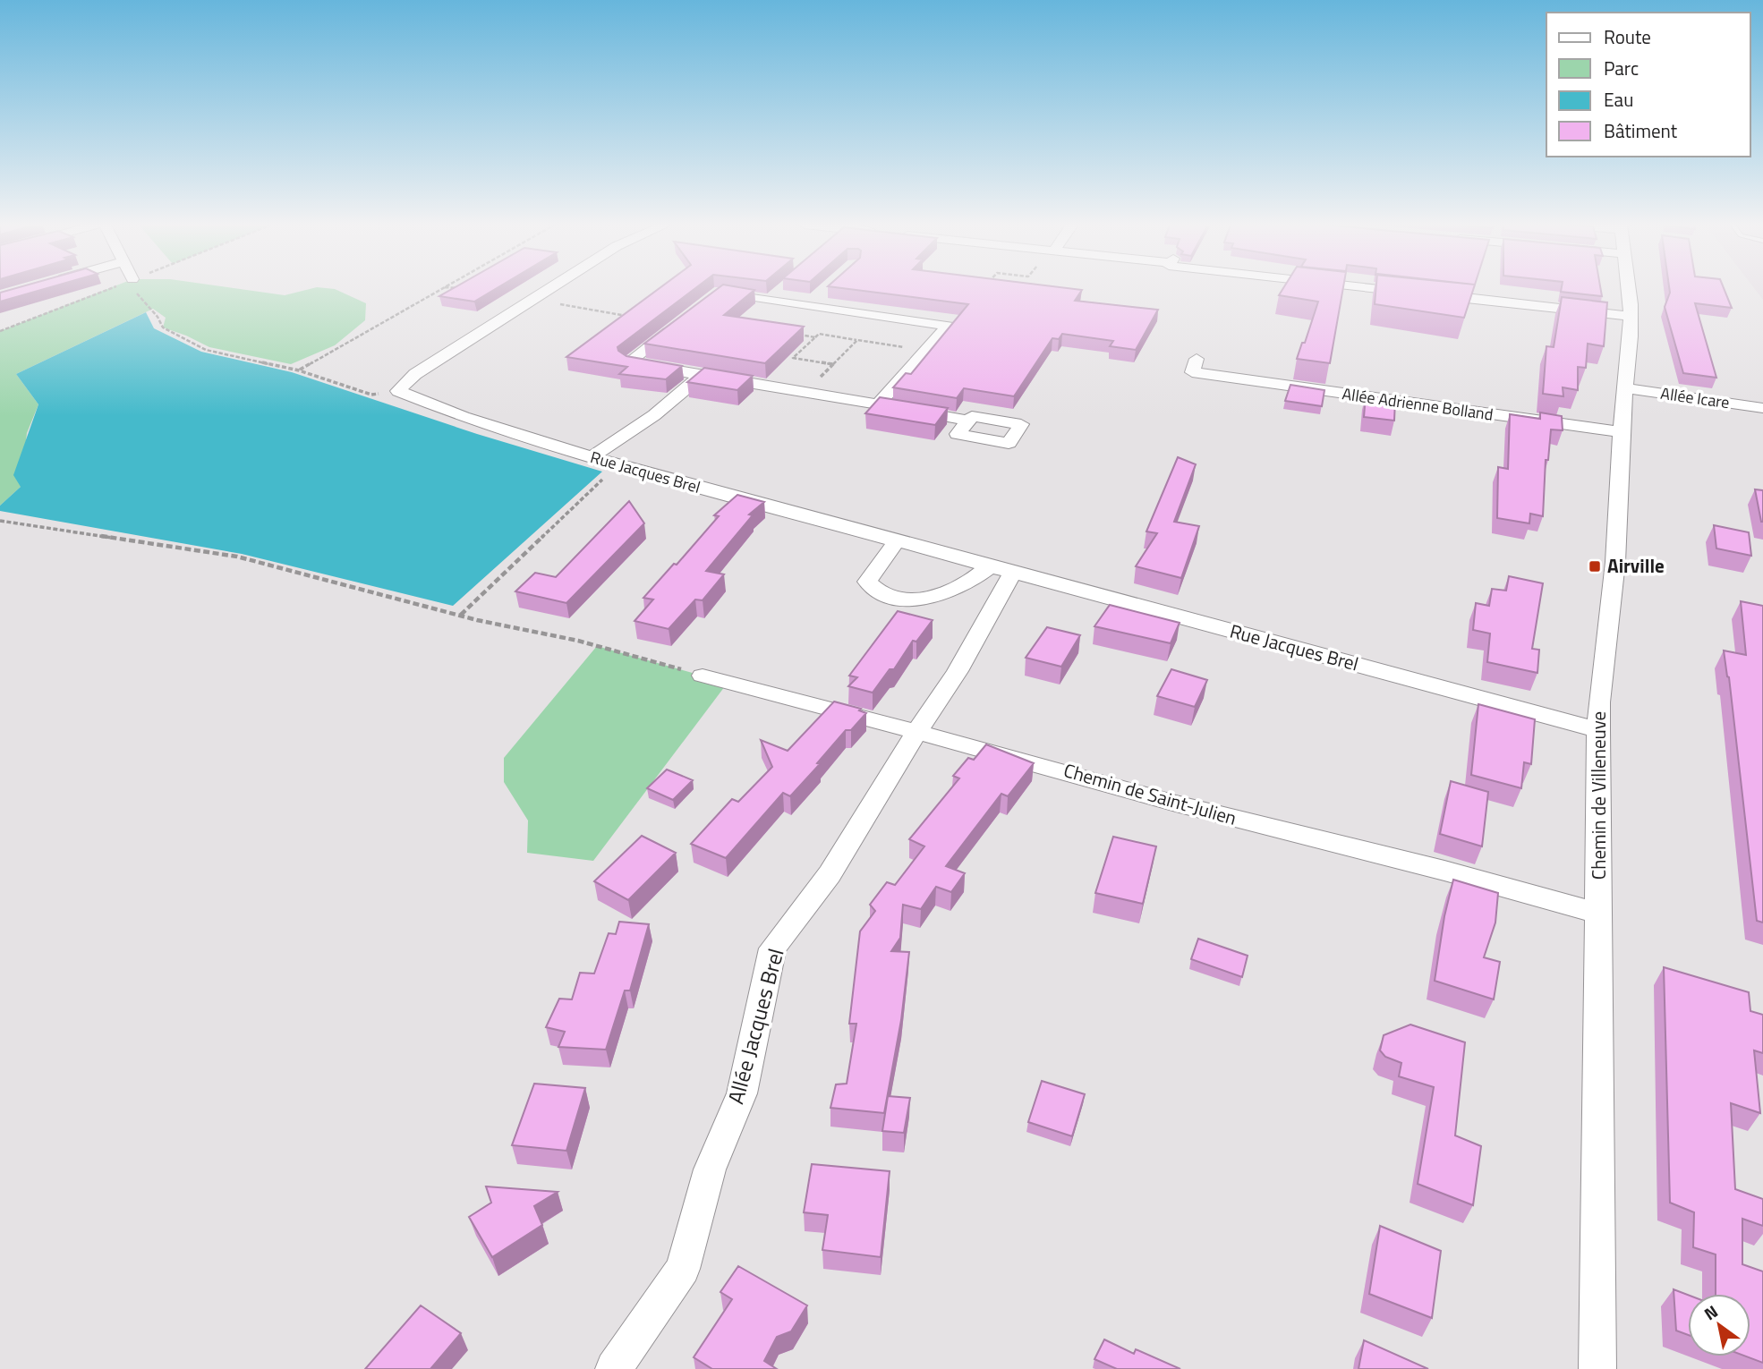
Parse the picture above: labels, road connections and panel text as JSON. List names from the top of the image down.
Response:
{
  "streets": {
    "street": [
      "Allée Icare",
      "Allée Adrienne Bolland",
      "Rue Jacques Brel",
      "Chemin de Saint-Julien",
      "Chemin de Villeneuve",
      "Allée Jacques Brel"
    ]
  },
  "crossings": [
    ["Allée Icare", "Chemin de Villeneuve"],
    ["Allée Adrienne Bolland", "Chemin de Villeneuve"],
    ["Rue Jacques Brel", "Chemin de Villeneuve"],
    ["Rue Jacques Brel", "Allée Jacques Brel"],
    ["Chemin de Saint-Julien", "Chemin de Villeneuve"],
    ["Chemin de Saint-Julien", "Allée Jacques Brel"]
  ],
  "places": {
    "transit": ["Airville"]
  },
  "legend": [
    "Route",
    "Parc",
    "Eau",
    "Bâtiment"
  ],
  "north": "top left"
}
